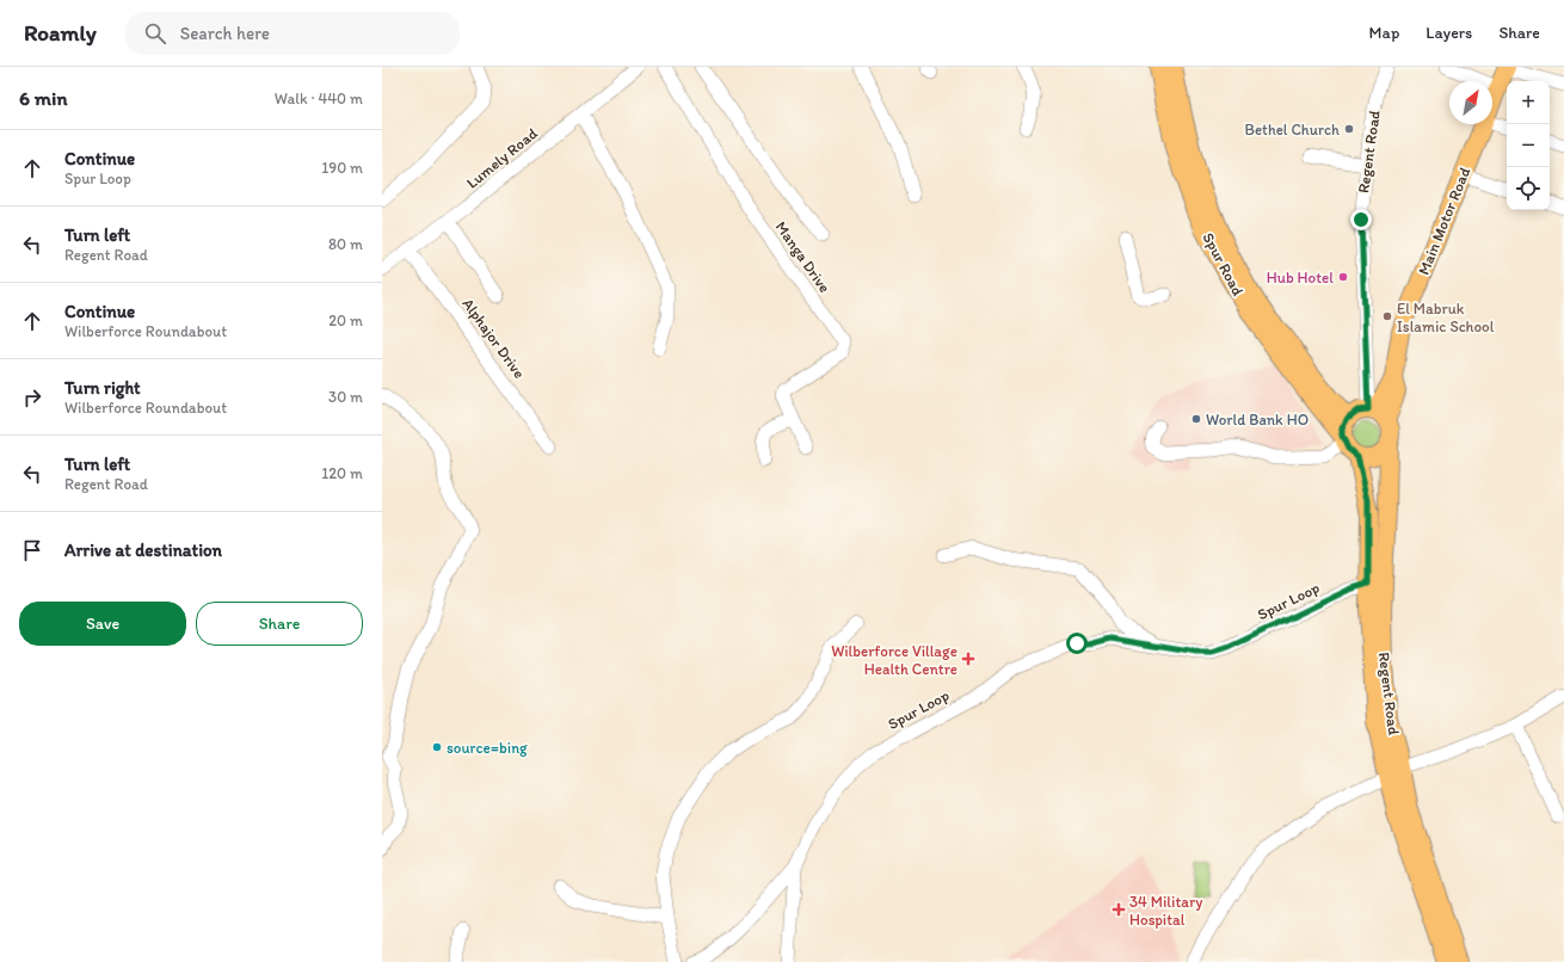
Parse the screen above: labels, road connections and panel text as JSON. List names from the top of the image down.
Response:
{
  "streets": {
    "main road": ["Regent Road", "Main Motor Road", "Spur Road"],
    "street": [
      "Lumely Road",
      "Manga Drive",
      "Alphajor Drive",
      "Spur Loop"
    ]
  },
  "crossings": [
    ["Regent Road", "Main Motor Road"],
    ["Regent Road", "Spur Road"],
    ["Regent Road", "Spur Loop"],
    ["Lumely Road", "Alphajor Drive"],
    ["Main Motor Road", "Spur Road"]
  ],
  "places": {
    "other": [
      "Bethel Church",
      "Hub Hotel",
      "El Mabruk Islamic School",
      "World Bank HO",
      "source=bing"
    ],
    "health": ["Wilberforce Village Health Centre", "34 Military Hospital"]
  },
  "north": "top right",
  "page": {
    "header": "Roamly",
    "search": "Search here",
    "nav": ["Map", "Layers", "Share"],
    "heading": ["6 min", "Walk · 440 m"],
    "map_buttons": ["+", "−"],
    "list": [
      ["Continue", "Spur Loop", "190 m"],
      ["Turn left", "Regent Road", "80 m"],
      ["Continue", "Wilberforce Roundabout", "20 m"],
      ["Turn right", "Wilberforce Roundabout", "30 m"],
      ["Turn left", "Regent Road", "120 m"],
      "Arrive at destination"
    ],
    "buttons": ["Save", "Share"]
  }
}
